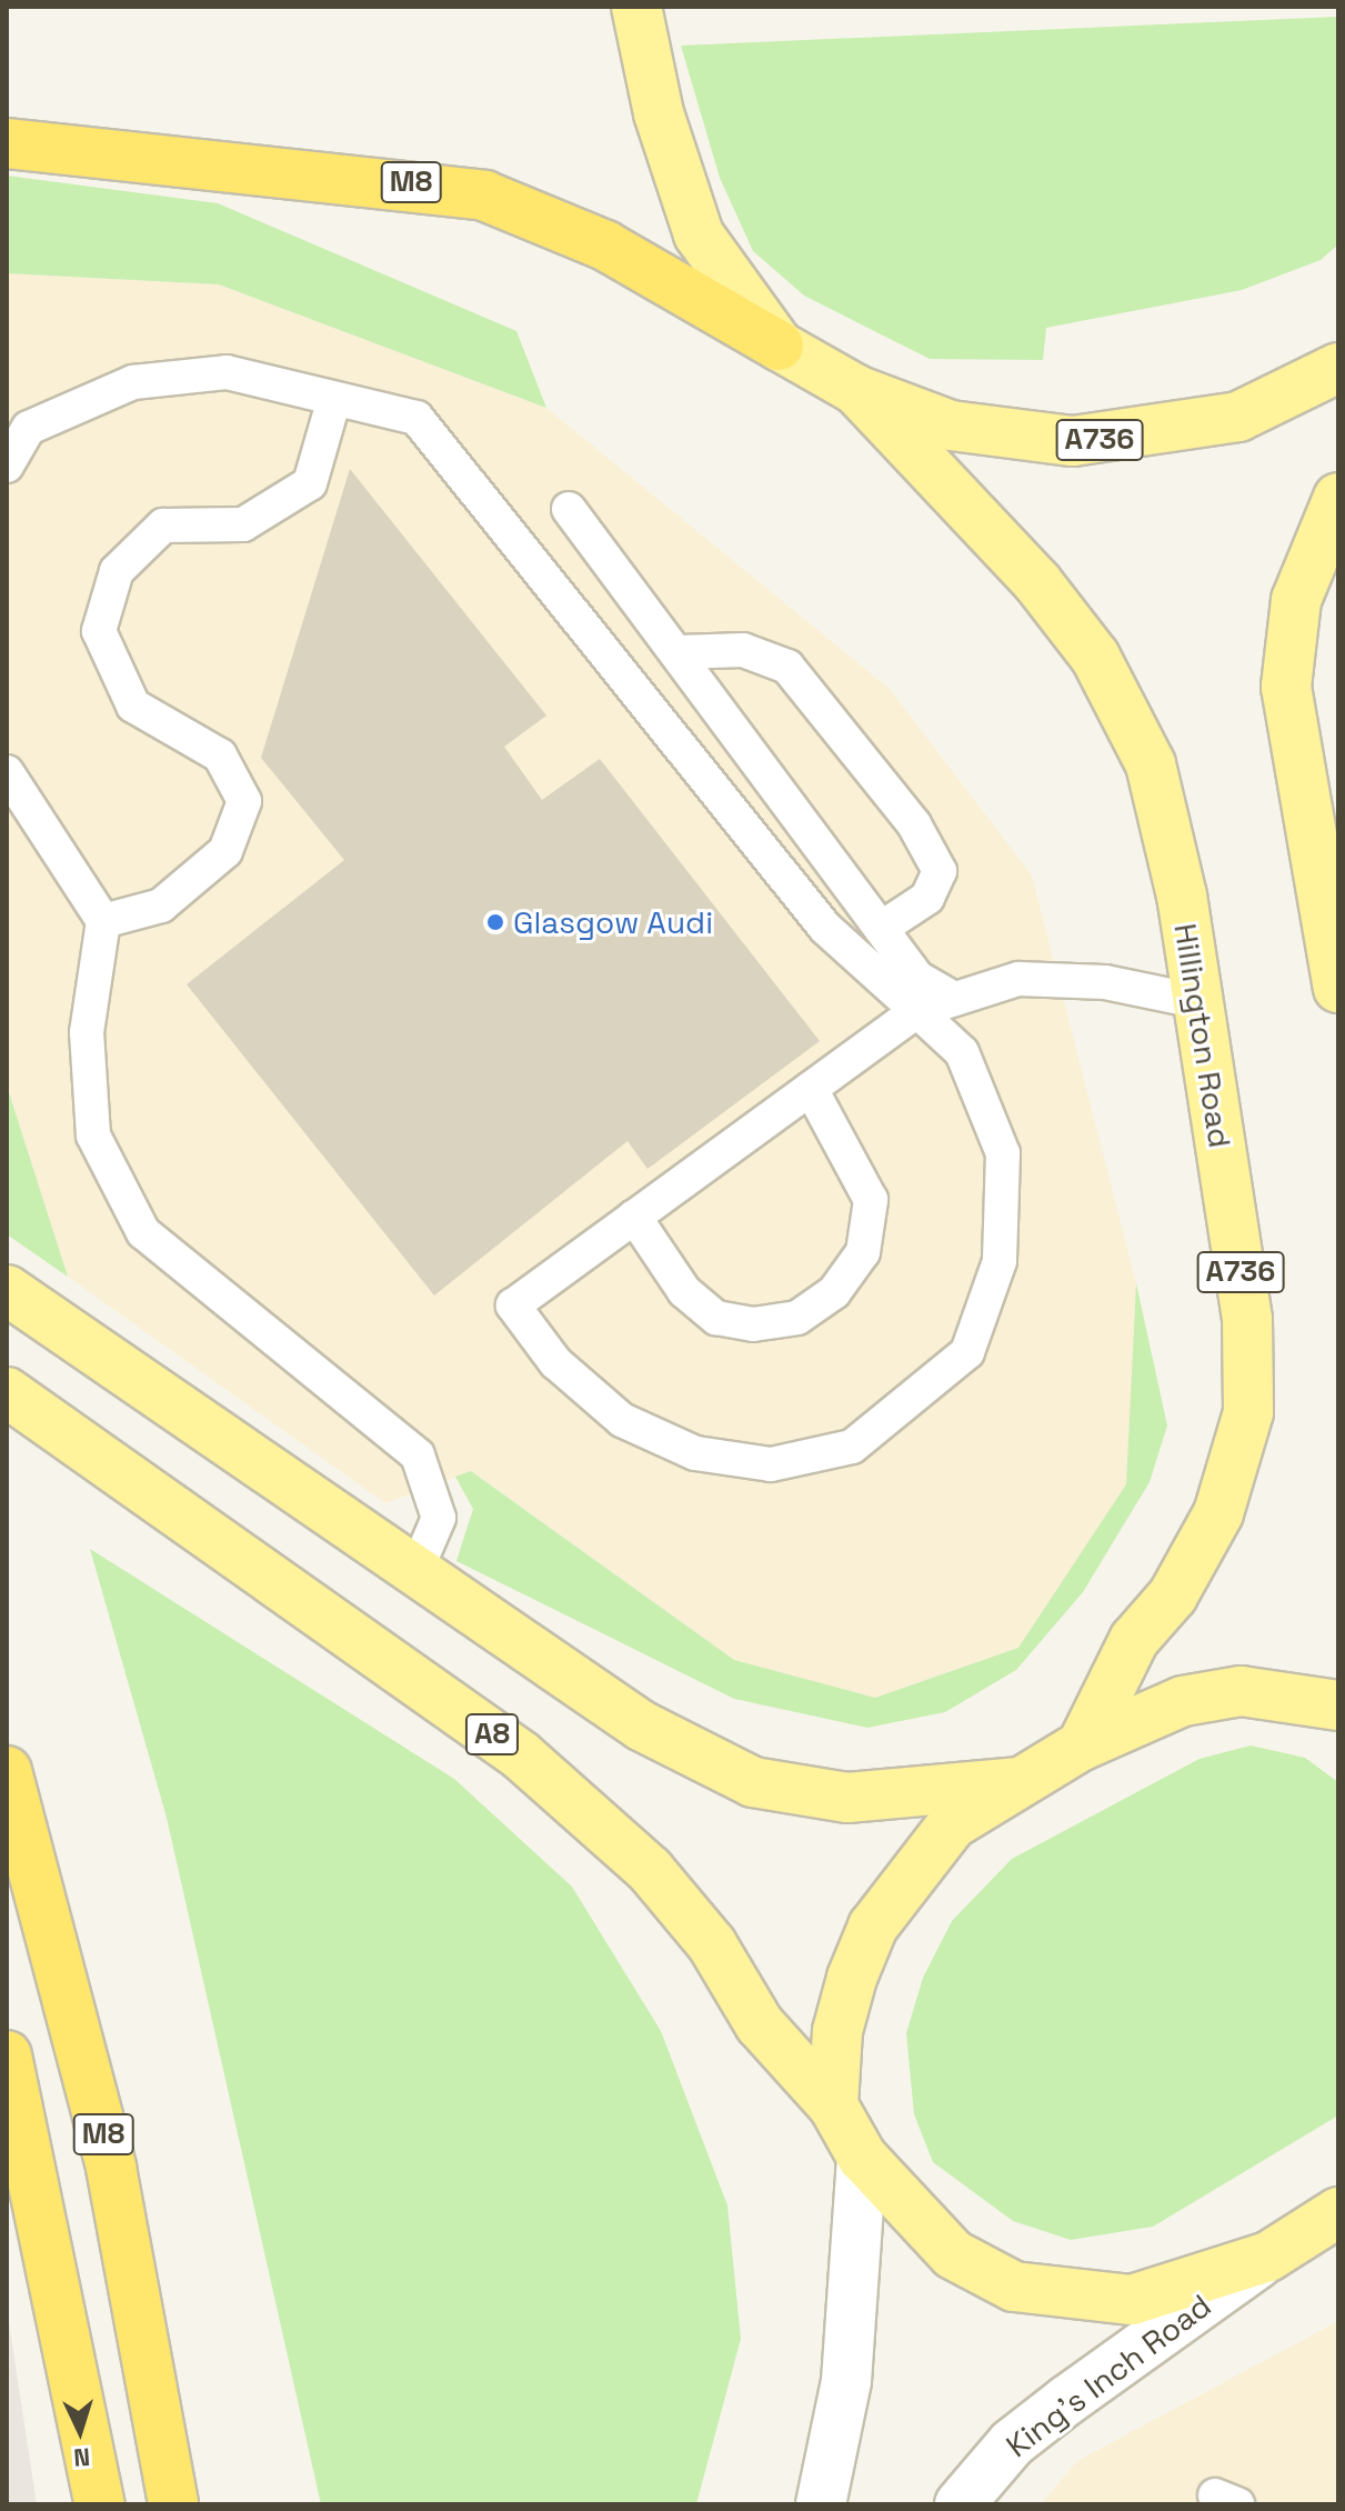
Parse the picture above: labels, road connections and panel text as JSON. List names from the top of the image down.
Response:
{
  "streets": {
    "highway": ["M8"],
    "main road": ["A736", "Hillington Road", "A8"],
    "street": ["King's Inch Road"]
  },
  "crossings": [
    ["M8", "A736"],
    ["A736", "Hillington Road"]
  ],
  "places": ["Glasgow Audi"],
  "north": "bottom"
}
